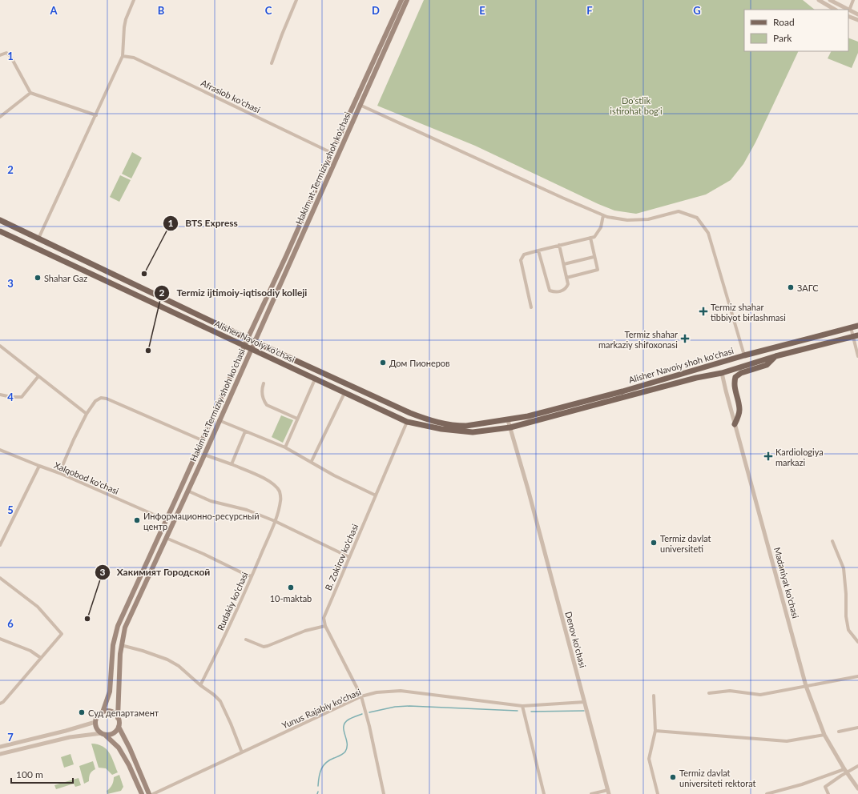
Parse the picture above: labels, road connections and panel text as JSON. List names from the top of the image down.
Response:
{
  "streets": {
    "main road": ["Hakim at-Termiziy shoh ko'chasi", "Alisher Navoiy ko’chasi", "Alisher Navoiy shoh ko'chasi"],
    "street": [
      "Afrasiob ko'chasi",
      "Xalqobod ko'chasi",
      "B. Zokirov ko'chasi",
      "Madaniyat ko'chasi",
      "Rudakiy ko'chasi",
      "Denov ko'chasi",
      "Yunus Rajabiy ko'chasi"
    ]
  },
  "crossings": [
    ["Afrasiob ko'chasi", "Hakim at-Termiziy shoh ko'chasi"],
    ["Hakim at-Termiziy shoh ko'chasi", "Alisher Navoiy ko’chasi"],
    ["Hakim at-Termiziy shoh ko'chasi", "Xalqobod ko'chasi"],
    ["Hakim at-Termiziy shoh ko'chasi", "Rudakiy ko'chasi"],
    ["Alisher Navoiy ko’chasi", "Alisher Navoiy shoh ko'chasi"],
    ["Alisher Navoiy ko’chasi", "B. Zokirov ko'chasi"],
    ["Alisher Navoiy ko’chasi", "Denov ko'chasi"],
    ["Alisher Navoiy shoh ko'chasi", "Madaniyat ko'chasi"],
    ["Alisher Navoiy shoh ko'chasi", "Denov ko'chasi"],
    ["Denov ko'chasi", "Yunus Rajabiy ko'chasi"]
  ],
  "parks": ["Do'stlik istirohat bog'i"],
  "places": {
    "other": [
      "BTS Express",
      "Shahar Gaz",
      "ЗАГС",
      "Termiz ijtimoiy-iqtisodiy kolleji",
      "Дом Пионеров",
      "Информационно-ресурсный центр",
      "Termiz davlat universiteti",
      "10-maktab",
      "Хакимият Городской",
      "Суд департамент",
      "Termiz davlat universiteti rektorat"
    ],
    "health": ["Termiz shahar tibbiyot birlashmasi", "Termiz shahar markaziy shifoxonasi", "Kardiologiya markazi"]
  },
  "legend": ["Road", "Park"],
  "scale_bar": "100 m",
  "grid": {
    "columns": [
      "A",
      "B",
      "C",
      "D",
      "E",
      "F",
      "G"
    ],
    "rows": [
      "1",
      "2",
      "3",
      "4",
      "5",
      "6",
      "7"
    ]
  }
}
